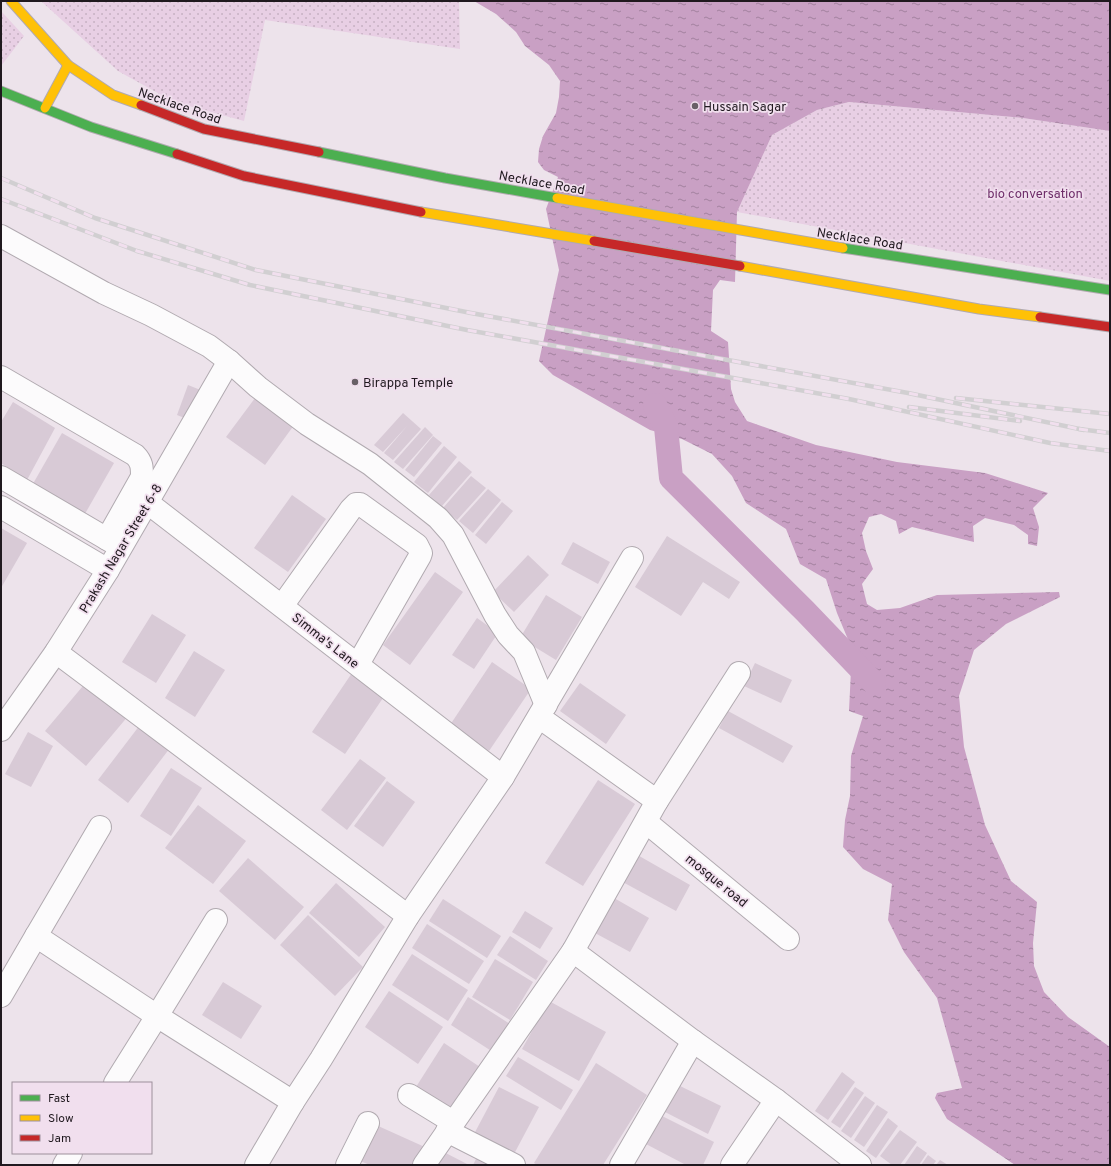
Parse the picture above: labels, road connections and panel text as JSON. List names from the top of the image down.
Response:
{
  "streets": {
    "main road": ["Necklace Road"],
    "street": ["Prakash Nagar Street 6-8", "Simma's Lane", "mosque road"]
  },
  "crossings": [
    ["Prakash Nagar Street 6-8", "Simma's Lane"]
  ],
  "parks": ["bio conversation"],
  "places": ["Hussain Sagar", "Birappa Temple"],
  "legend": ["Fast", "Slow", "Jam"]
}
